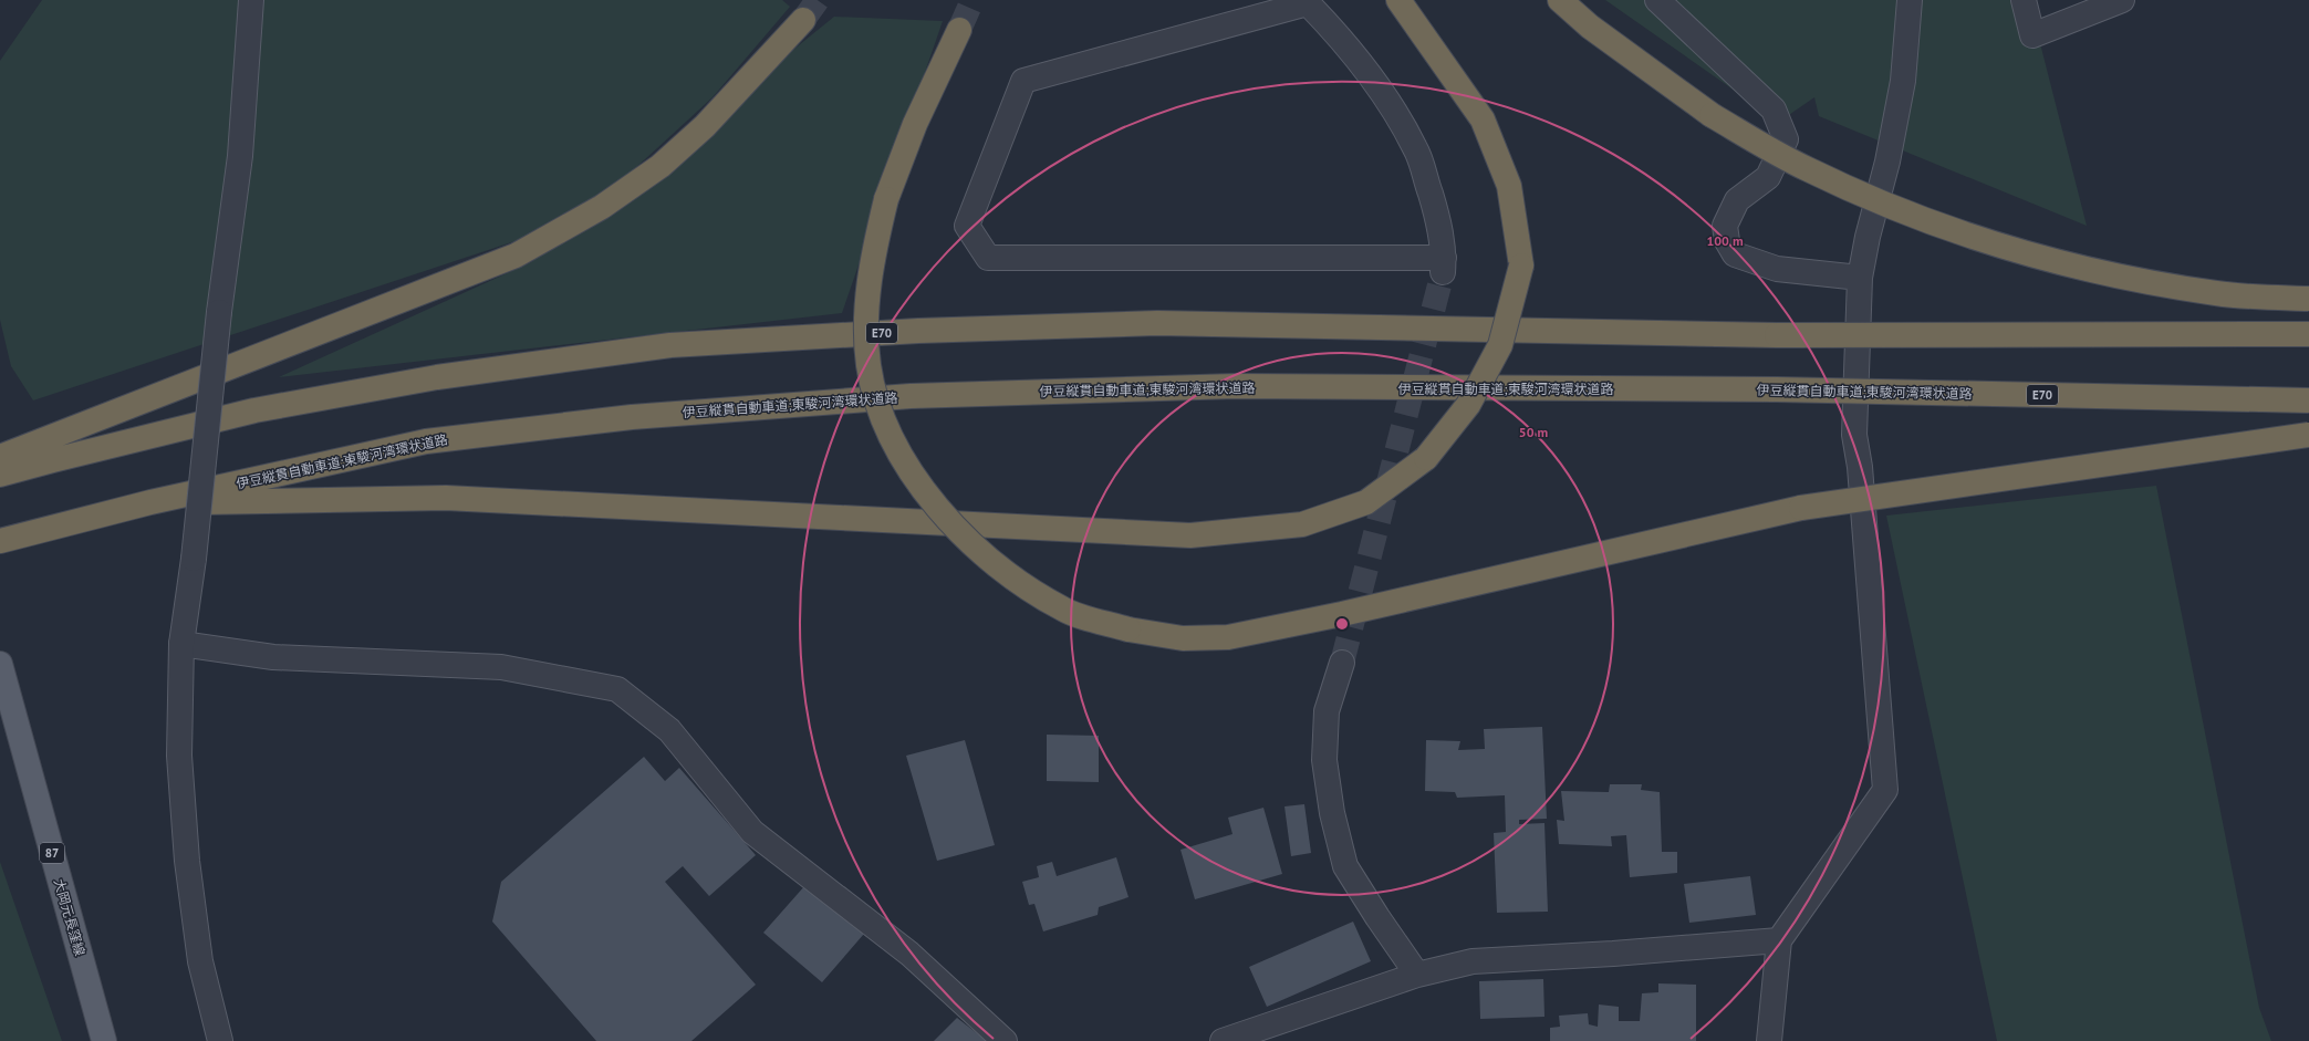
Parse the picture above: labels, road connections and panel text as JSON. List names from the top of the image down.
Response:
{
  "streets": {
    "highway": ["E70", "伊豆縦貫自動車道;東駿河湾環状道路"],
    "main road": ["87", "大岡元長窪線"]
  },
  "rings": ["100 m", "50 m"]
}
